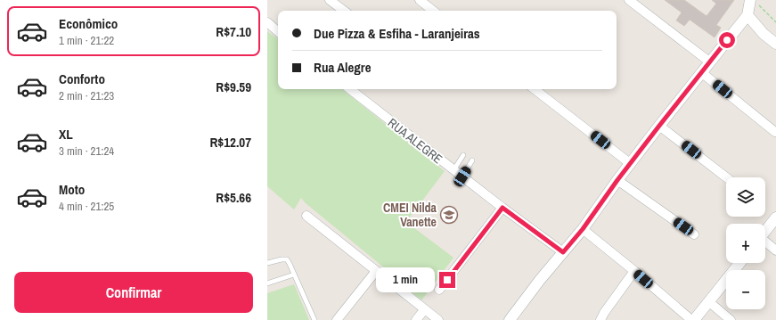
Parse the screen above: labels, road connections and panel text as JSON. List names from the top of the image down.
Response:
{
  "streets": {
    "street": ["RUA ALEGRE"]
  },
  "places": {
    "school or university": ["CMEI Nilda Vanette"]
  },
  "page": {
    "list": [
      {
        "name": "Econômico",
        "note": "1 min · 21:22",
        "value": "R$7.10"
      },
      {
        "name": "Conforto",
        "note": "2 min · 21:23",
        "value": "R$9.59"
      },
      {
        "name": "XL",
        "note": "3 min · 21:24",
        "value": "R$12.07"
      },
      {
        "name": "Moto",
        "note": "4 min · 21:25",
        "value": "R$5.66"
      }
    ],
    "banner": ["Due Pizza & Esfiha - Laranjeiras", "Rua Alegre"],
    "map_buttons": ["+", "−"],
    "buttons": "Confirmar",
    "bubble": "1 min"
  }
}
